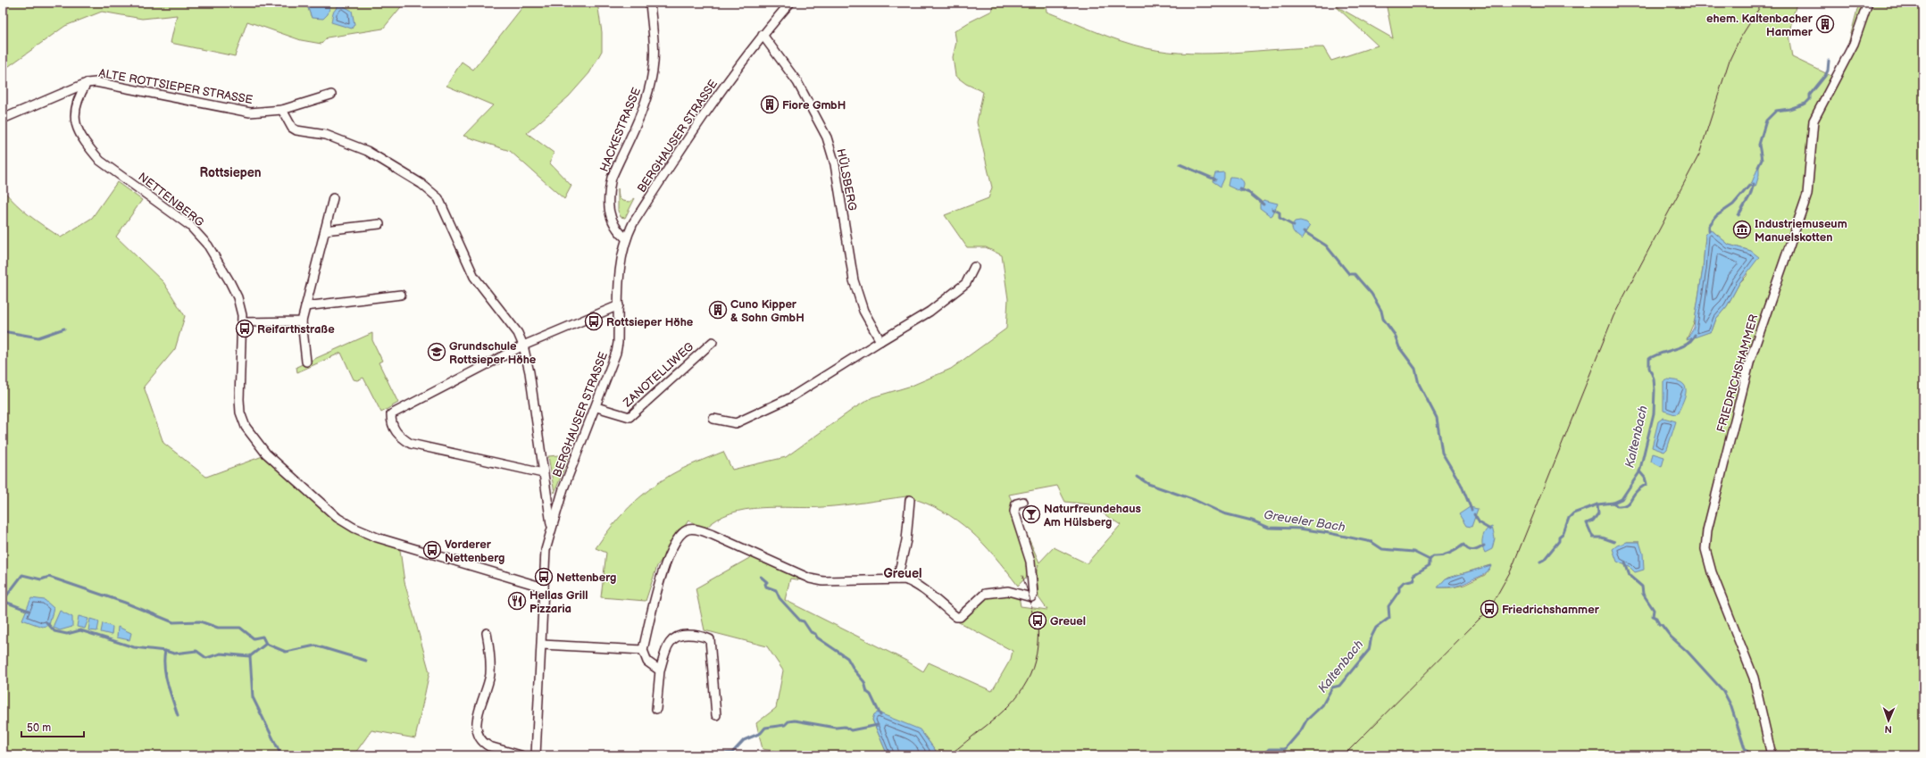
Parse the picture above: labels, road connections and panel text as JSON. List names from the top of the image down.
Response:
{
  "streets": {
    "street": [
      "ALTE ROTTSIEPER STRASSE",
      "HACKESTRASSE",
      "BERGHAUSER STRASSE",
      "HÜLSBERG",
      "NETTENBERG",
      "FRIEDRICHSHAMMER",
      "ZANOTELLIWEG"
    ]
  },
  "crossings": [
    ["ALTE ROTTSIEPER STRASSE", "NETTENBERG"],
    ["HACKESTRASSE", "BERGHAUSER STRASSE"],
    ["BERGHAUSER STRASSE", "HÜLSBERG"],
    ["BERGHAUSER STRASSE", "NETTENBERG"],
    ["BERGHAUSER STRASSE", "ZANOTELLIWEG"]
  ],
  "districts": ["Rottsiepen", "Greuel"],
  "water": ["Kaltenbach", "Greueler Bach"],
  "places": {
    "building": ["ehem. Kaltenbacher Hammer", "Fiore GmbH", "Cuno Kipper & Sohn GmbH"],
    "museum": ["Industriemuseum Manuelskotten"],
    "bus stop": [
      "Rottsieper Höhe",
      "Reifarthstraße",
      "Vorderer Nettenberg",
      "Nettenberg",
      "Friedrichshammer",
      "Greuel"
    ],
    "school or university": ["Grundschule Rottsieper Höhe"],
    "bar": ["Naturfreundehaus Am Hülsberg"],
    "restaurant": ["Hellas Grill Pizzaria"]
  },
  "scale_bar": "50 m",
  "north": "bottom"
}
